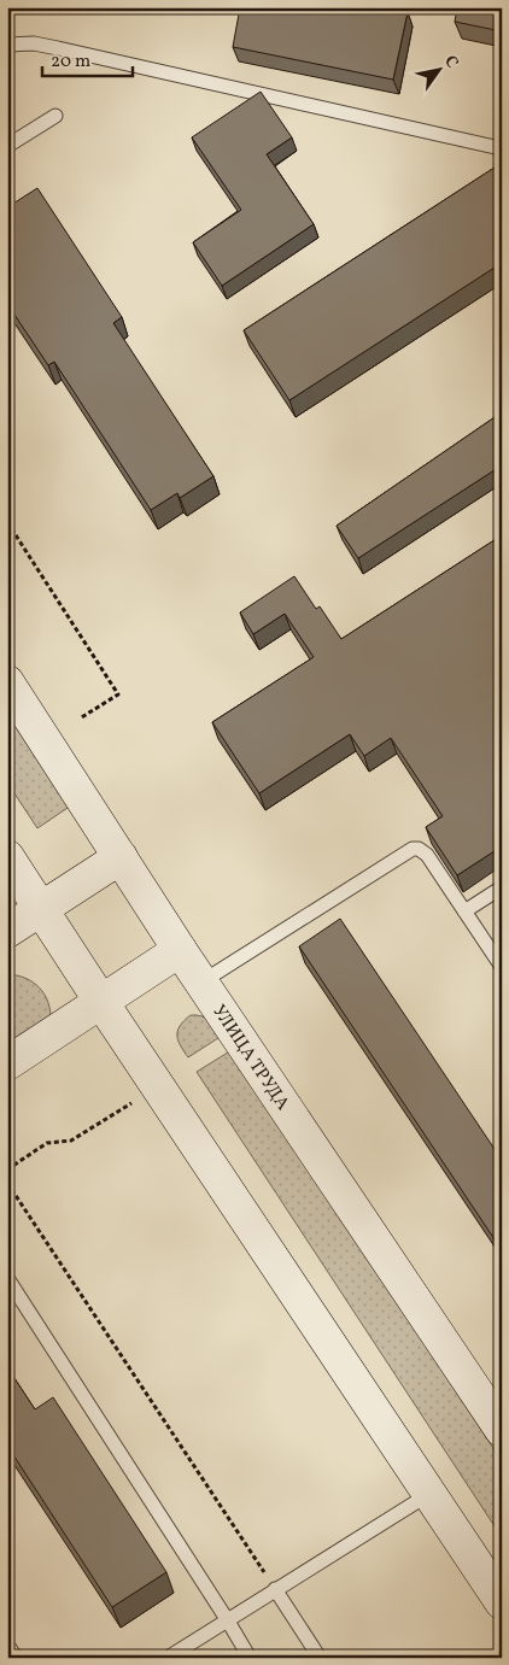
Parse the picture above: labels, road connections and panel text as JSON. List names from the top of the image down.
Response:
{
  "streets": {
    "main road": ["УЛИЦА ТРУДА"]
  },
  "scale_bar": "20 m",
  "north": "top right"
}
